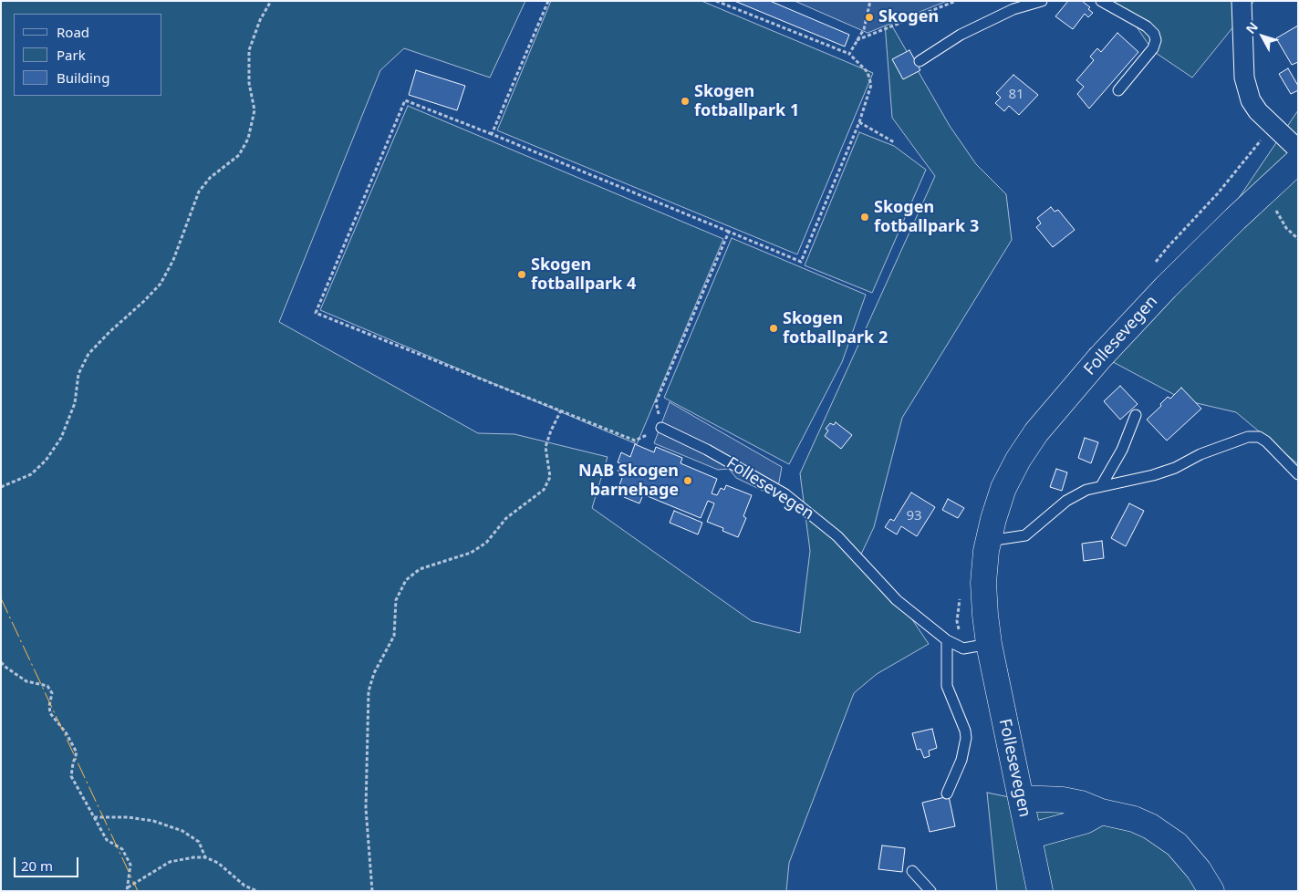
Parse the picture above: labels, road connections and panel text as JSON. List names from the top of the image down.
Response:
{
  "streets": {
    "main road": ["Follesevegen"]
  },
  "places": [
    "Skogen",
    "Skogen fotballpark 1",
    "Skogen fotballpark 3",
    "Skogen fotballpark 4",
    "Skogen fotballpark 2",
    "NAB Skogen barnehage"
  ],
  "house_numbers": ["81", "93"],
  "legend": ["Road", "Park", "Building"],
  "scale_bar": "20 m",
  "north": "top left"
}
